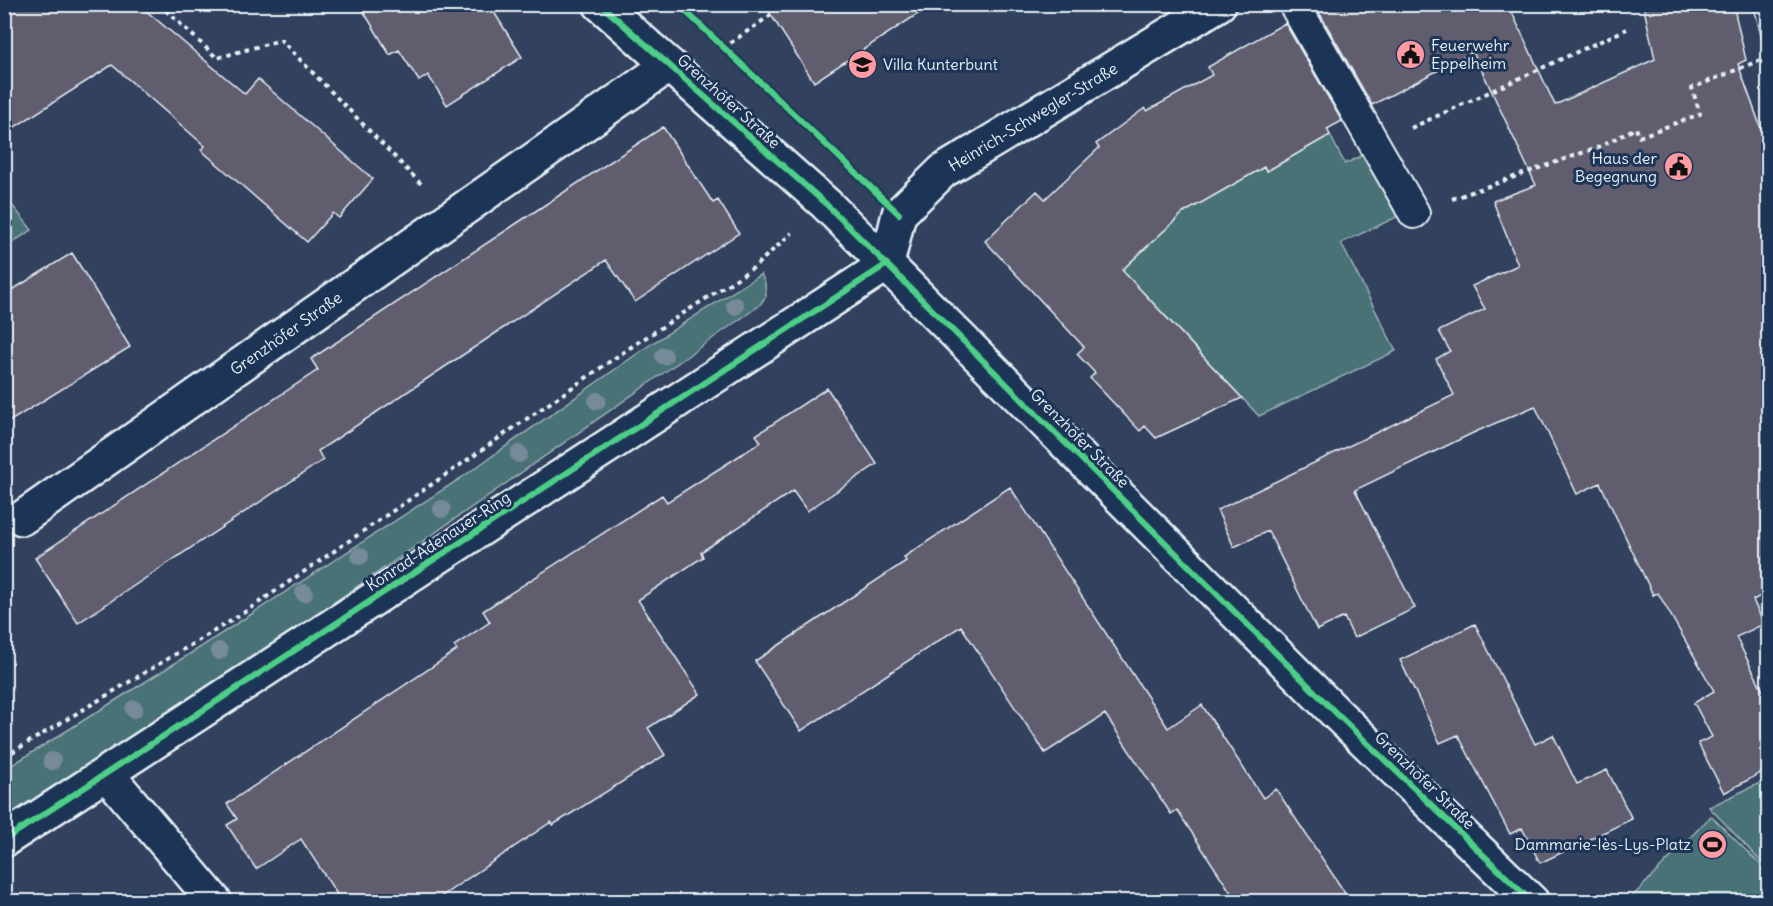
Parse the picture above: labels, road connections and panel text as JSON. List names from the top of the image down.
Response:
{
  "streets": {
    "street": ["Grenzhöfer Straße", "Heinrich-Schwegler-Straße", "Konrad-Adenauer-Ring"]
  },
  "crossings": [
    ["Grenzhöfer Straße", "Heinrich-Schwegler-Straße"],
    ["Grenzhöfer Straße", "Konrad-Adenauer-Ring"],
    ["Heinrich-Schwegler-Straße", "Konrad-Adenauer-Ring"]
  ],
  "places": {
    "public building": ["Feuerwehr Eppelheim", "Haus der Begegnung"],
    "school or university": ["Villa Kunterbunt"],
    "sports": ["Dammarie-lès-Lys-Platz"]
  }
}
